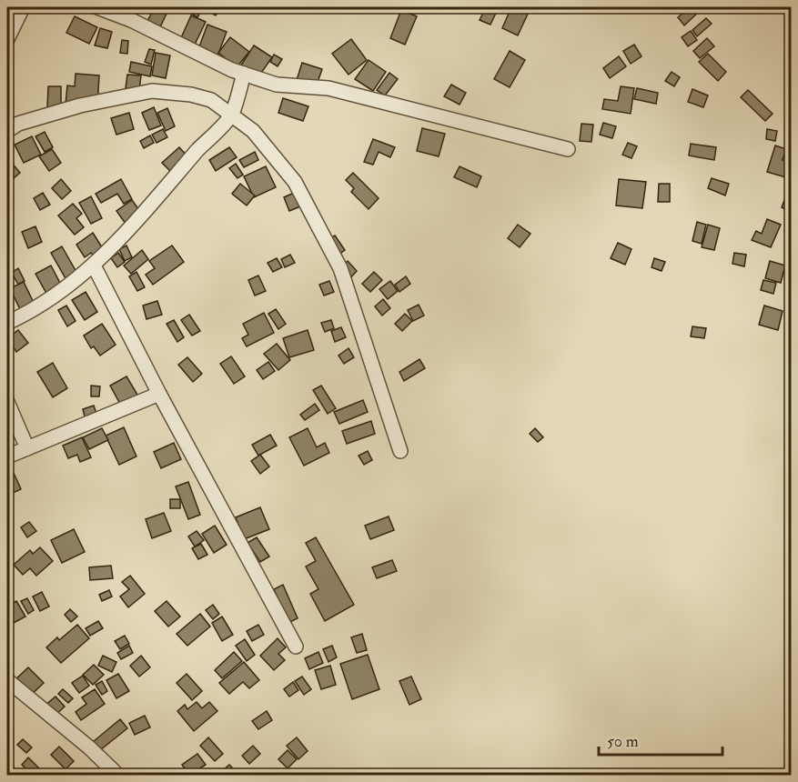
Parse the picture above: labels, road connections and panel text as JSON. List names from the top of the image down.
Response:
{
  "scale_bar": "50 m"
}
